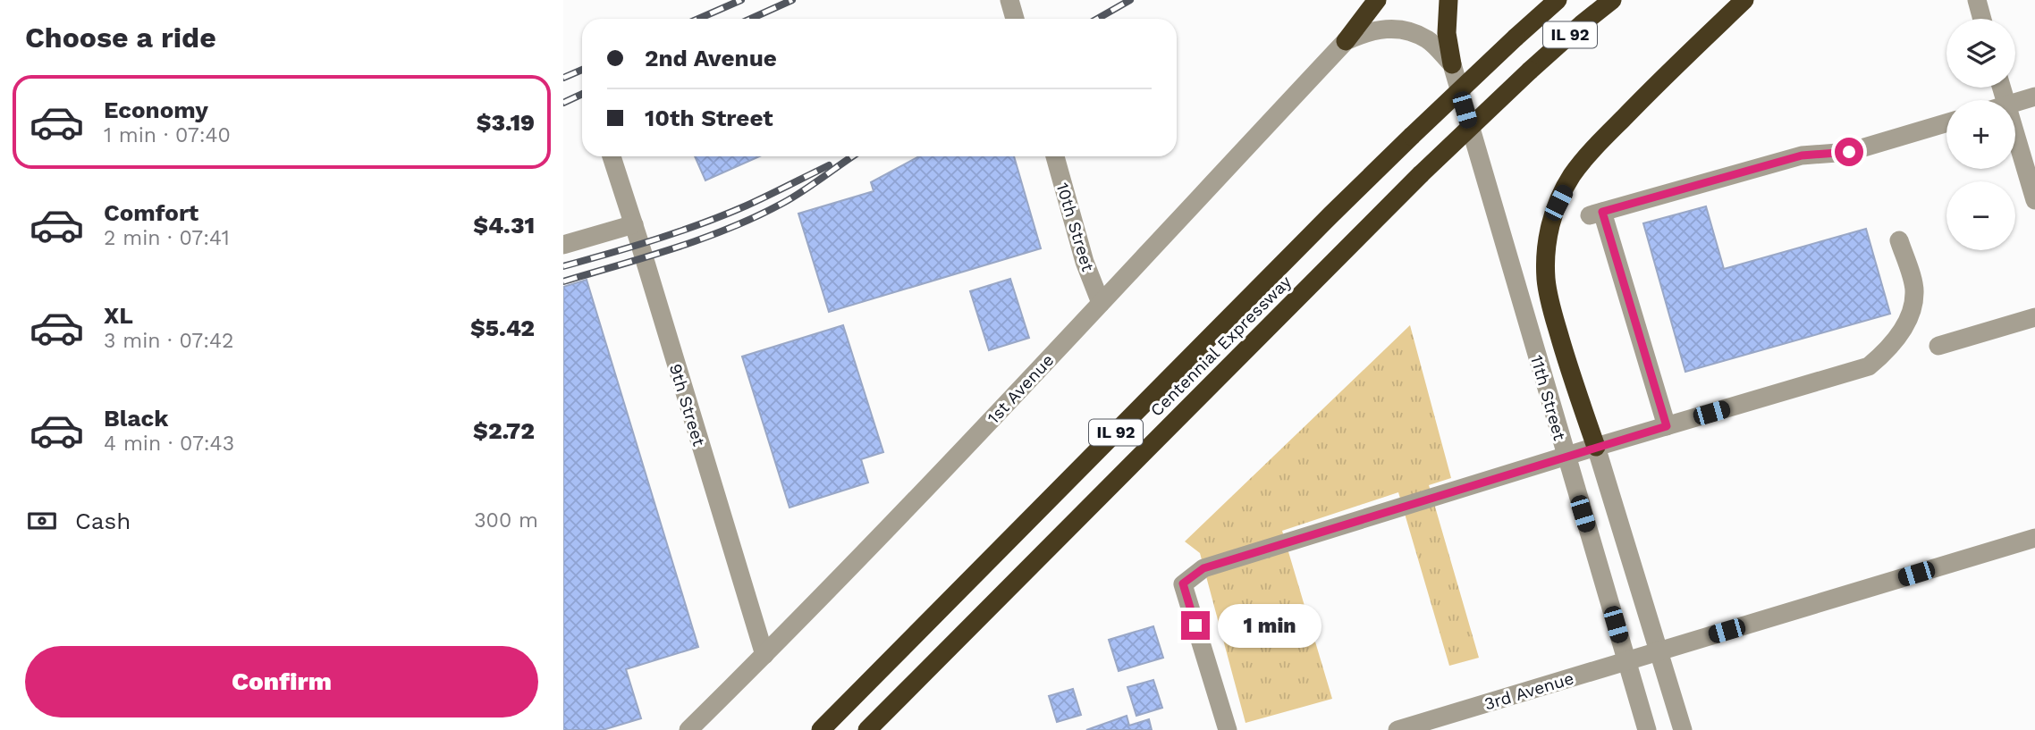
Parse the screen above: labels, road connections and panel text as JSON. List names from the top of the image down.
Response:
{
  "streets": {
    "highway": ["IL 92", "Centennial Expressway"],
    "street": [
      "10th Street",
      "1st Avenue",
      "11th Street",
      "9th Street",
      "3rd Avenue"
    ]
  },
  "crossings": [
    ["10th Street", "1st Avenue"],
    ["1st Avenue", "9th Street"],
    ["11th Street", "3rd Avenue"]
  ],
  "page": {
    "heading": "Choose a ride",
    "map_buttons": ["+", "−"],
    "banner": ["2nd Avenue", "10th Street"],
    "list": [
      {
        "name": "Economy",
        "note": "1 min · 07:40",
        "value": "$3.19"
      },
      {
        "name": "Comfort",
        "note": "2 min · 07:41",
        "value": "$4.31"
      },
      {
        "name": "XL",
        "note": "3 min · 07:42",
        "value": "$5.42"
      },
      {
        "name": "Black",
        "note": "4 min · 07:43",
        "value": "$2.72"
      }
    ],
    "pay": ["Cash", "300 m"],
    "bubble": "1 min",
    "buttons": "Confirm"
  }
}
